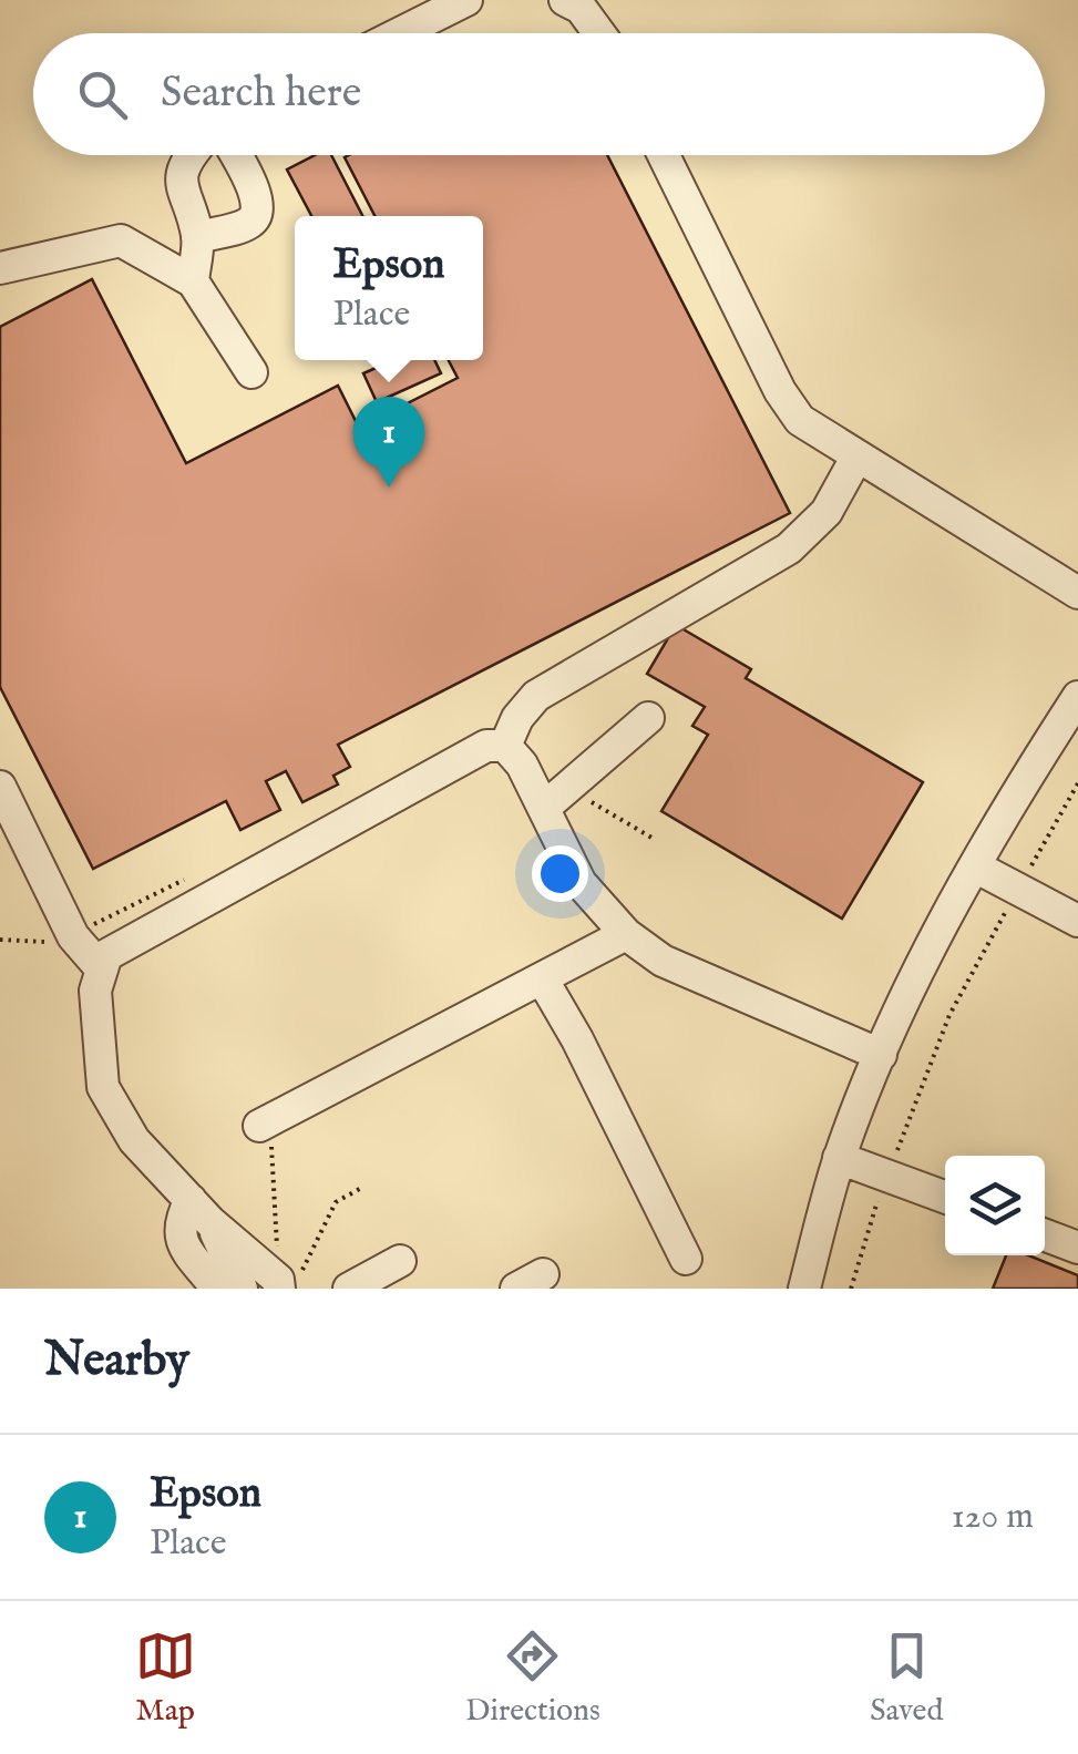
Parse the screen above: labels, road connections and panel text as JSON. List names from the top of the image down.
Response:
{
  "page": {
    "search": "Search here",
    "popup": ["Epson", "Place"],
    "pins": "1",
    "heading": "Nearby",
    "list": [
      {
        "mark": "1",
        "name": "Epson",
        "note": "Place",
        "value": "120 m"
      }
    ],
    "nav": ["Map", "Directions", "Saved"]
  }
}
